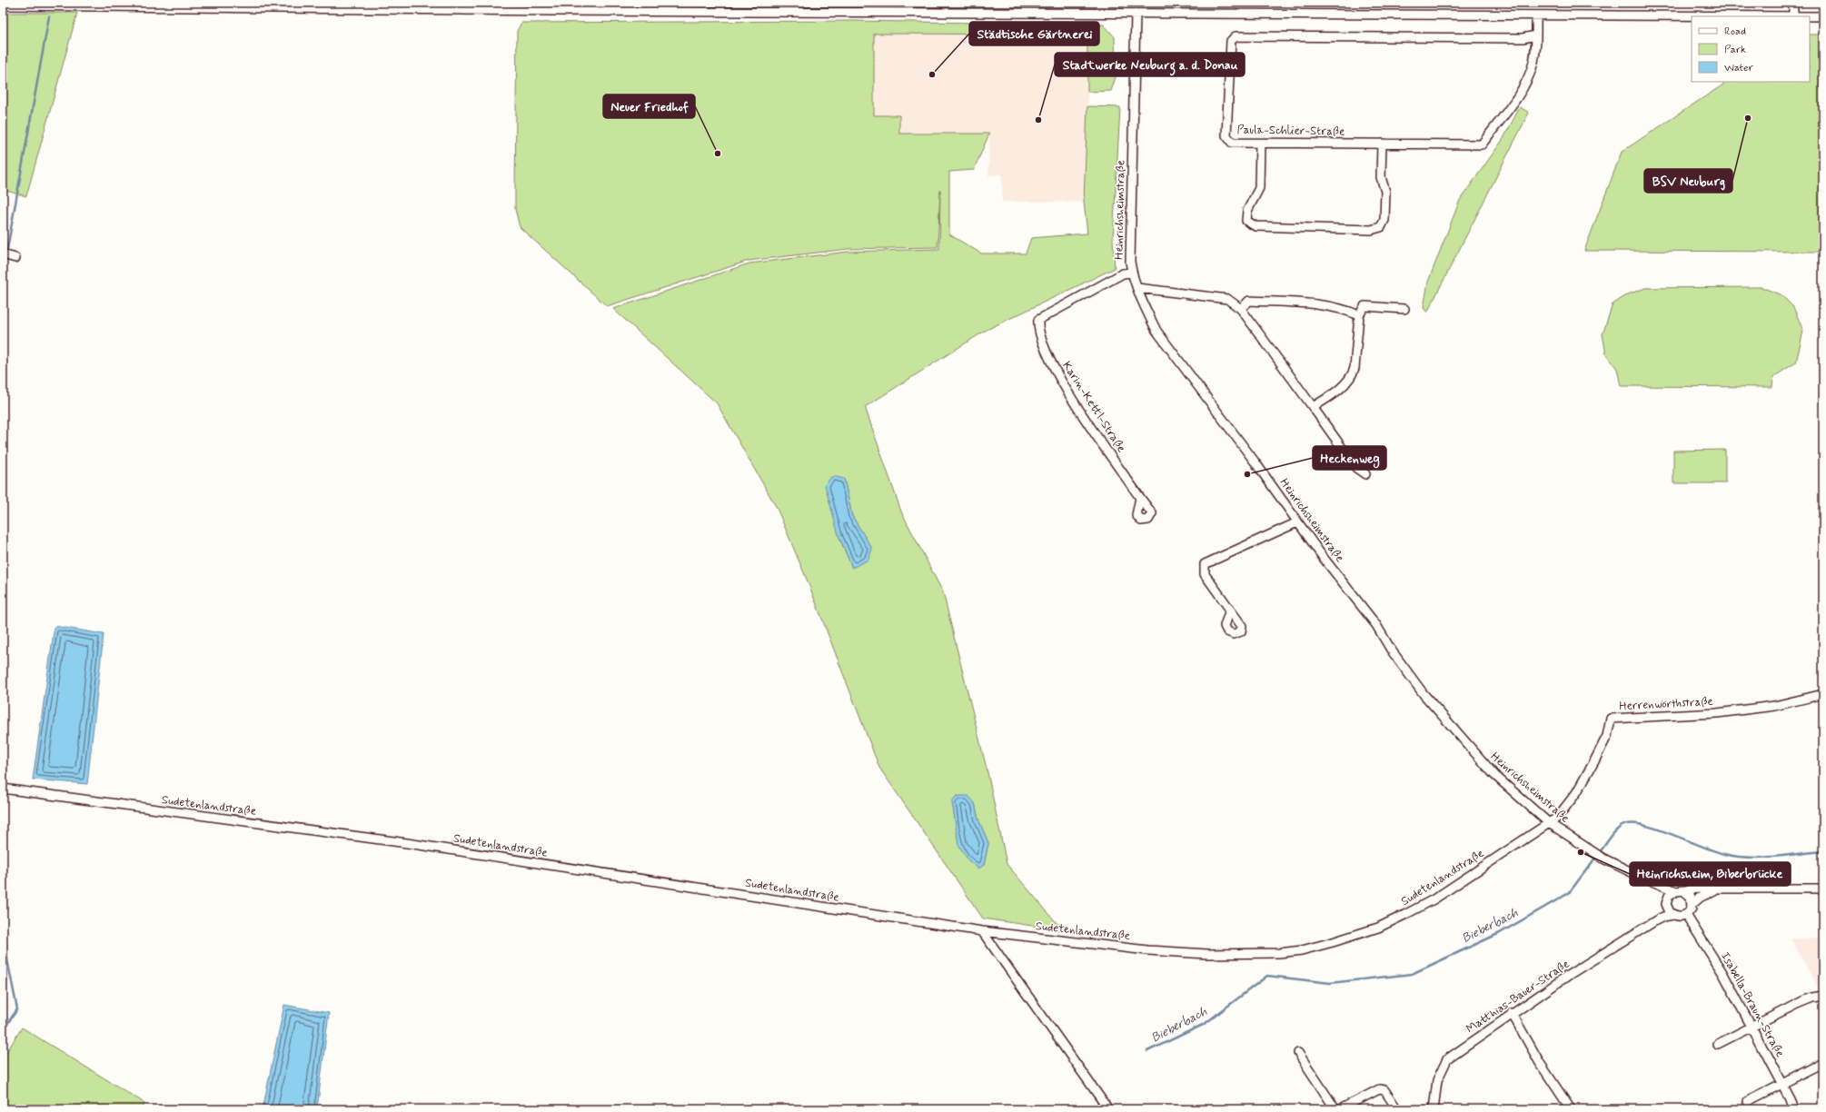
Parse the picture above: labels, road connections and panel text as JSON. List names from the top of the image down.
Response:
{
  "streets": {
    "street": [
      "Paula-Schlier-Straße",
      "Heinrichsheimstraße",
      "Karin-Kettl-Straße",
      "Herrenwörthstraße",
      "Sudetenlandstraße",
      "Matthias-Bauer-Straße",
      "Isabella-Braun-Straße"
    ]
  },
  "crossings": [
    ["Heinrichsheimstraße", "Karin-Kettl-Straße"],
    ["Heinrichsheimstraße", "Herrenwörthstraße"],
    ["Heinrichsheimstraße", "Sudetenlandstraße"],
    ["Heinrichsheimstraße", "Matthias-Bauer-Straße"],
    ["Heinrichsheimstraße", "Isabella-Braun-Straße"],
    ["Herrenwörthstraße", "Sudetenlandstraße"],
    ["Matthias-Bauer-Straße", "Isabella-Braun-Straße"]
  ],
  "water": ["Bieberbach"],
  "places": [
    "Städtische Gärtnerei",
    "BSV Neuburg",
    "Stadtwerke Neuburg a. d. Donau",
    "Neuer Friedhof",
    "Heckenweg",
    "Heinrichsheim, Biberbrücke"
  ],
  "legend": ["Road", "Park", "Water"]
}
